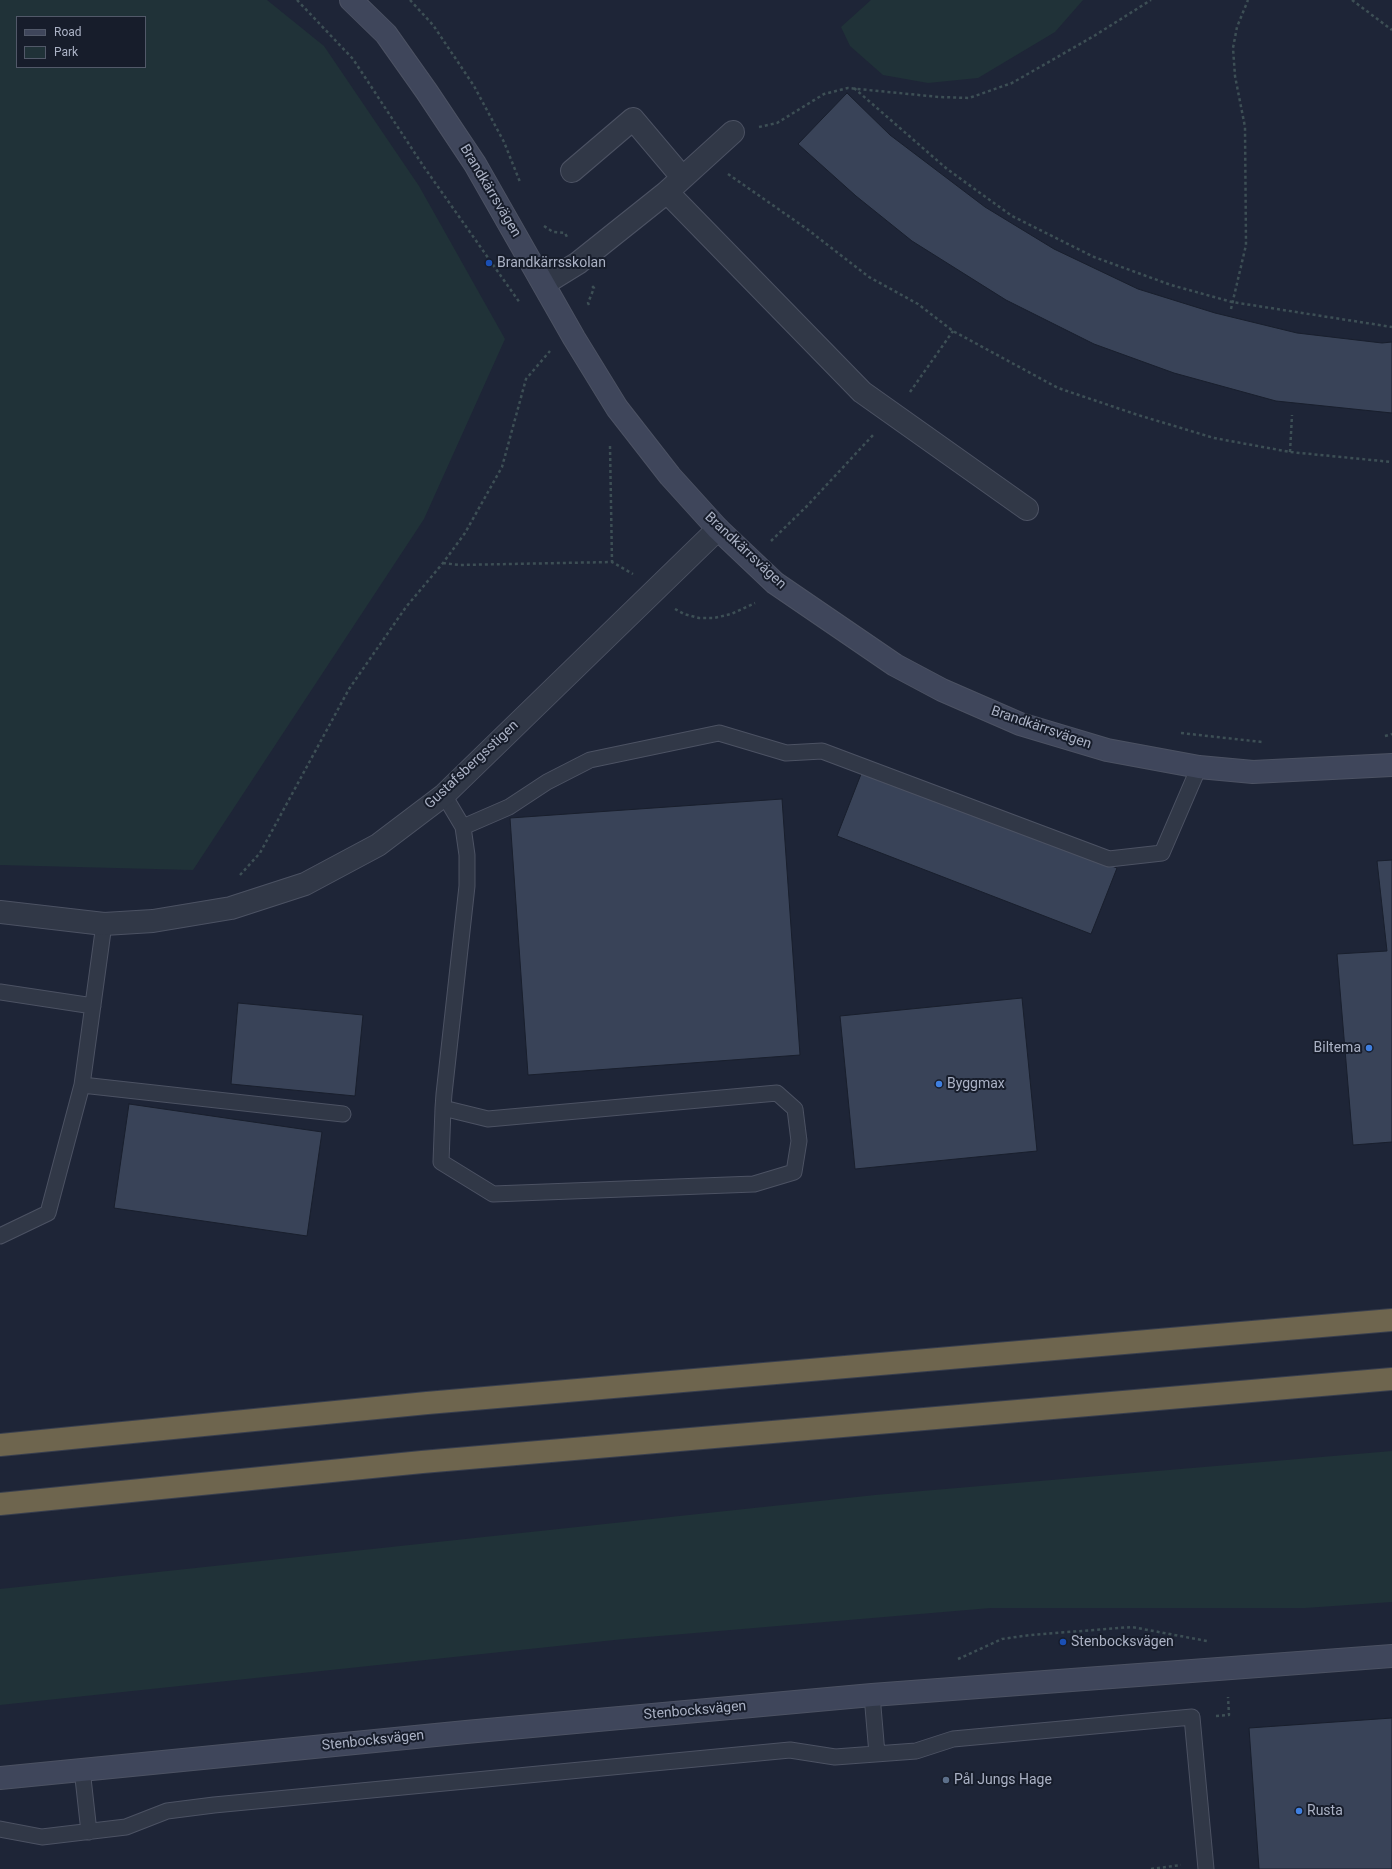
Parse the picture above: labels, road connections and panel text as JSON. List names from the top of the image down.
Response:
{
  "streets": {
    "street": ["Brandkärrsvägen", "Gustafsbergsstigen", "Stenbocksvägen"]
  },
  "crossings": [
    ["Brandkärrsvägen", "Gustafsbergsstigen"]
  ],
  "places": [
    "Brandkärrsskolan",
    "Biltema",
    "Byggmax",
    "Stenbocksvägen",
    "Pål Jungs Hage",
    "Rusta"
  ],
  "legend": ["Road", "Park"]
}
